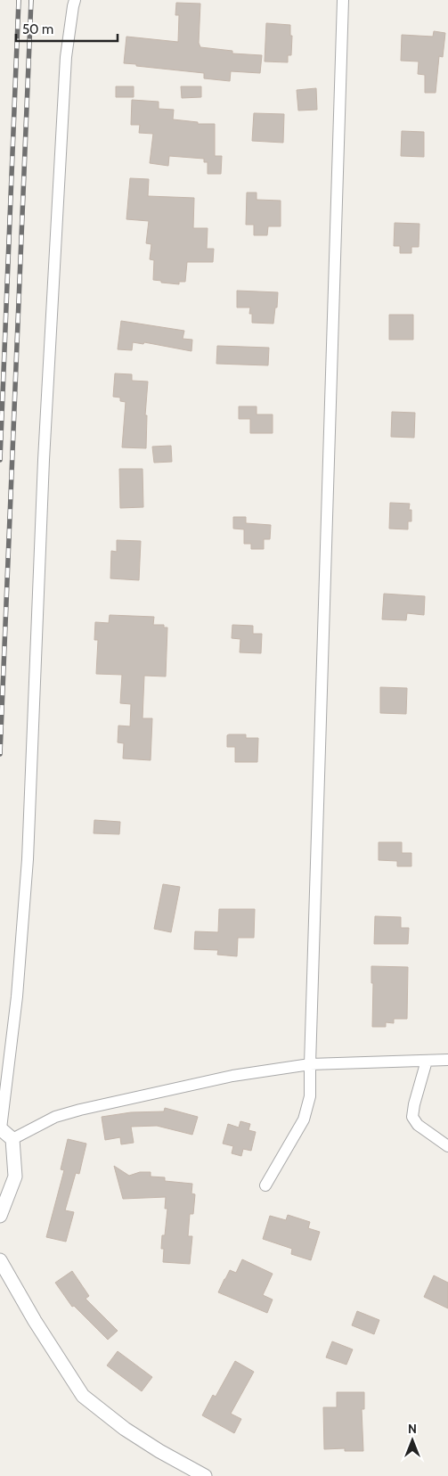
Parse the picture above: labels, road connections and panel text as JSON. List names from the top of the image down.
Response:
{
  "scale_bar": "50 m",
  "north": "top"
}
